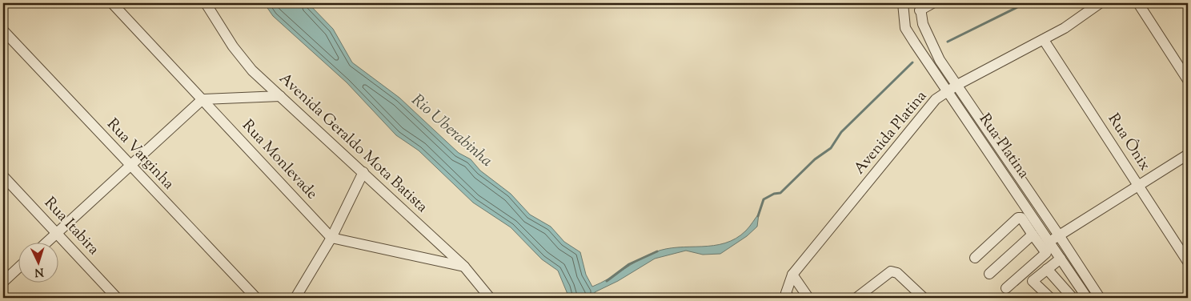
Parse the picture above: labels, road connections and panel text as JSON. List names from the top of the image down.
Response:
{
  "streets": {
    "street": [
      "Avenida Platina",
      "Rua Ônix",
      "Avenida Geraldo Mota Batista",
      "Rua Platina",
      "Rua Varginha",
      "Rua Monlevade",
      "Rua Itabira"
    ]
  },
  "crossings": [
    ["Avenida Platina", "Rua Ônix"],
    ["Avenida Platina", "Rua Platina"]
  ],
  "water": ["Rio Uberabinha"],
  "north": "bottom"
}
